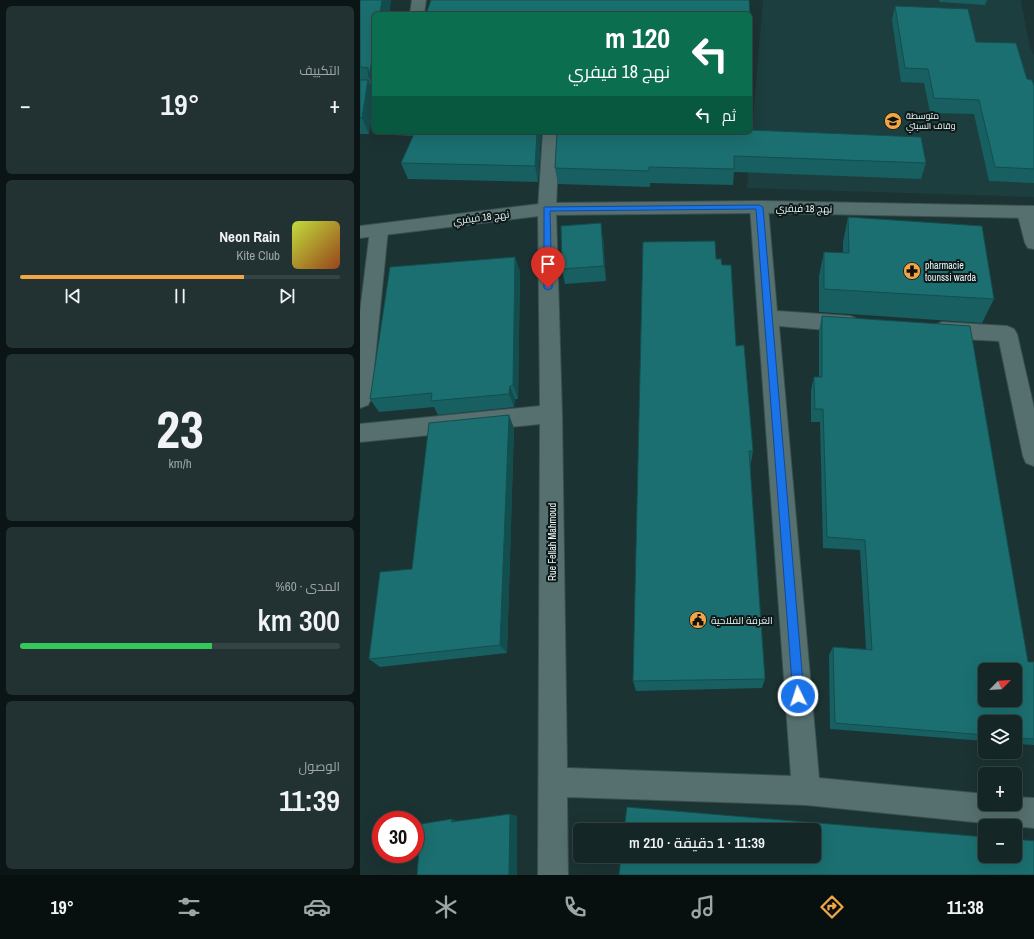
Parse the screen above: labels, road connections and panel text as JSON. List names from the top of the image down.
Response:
{
  "streets": {
    "street": ["نهج 18 فيفري", "Rue Fellah Mahmoud"]
  },
  "crossings": [
    ["نهج 18 فيفري", "Rue Fellah Mahmoud"]
  ],
  "places": {
    "school or university": ["متوسطة وقاف السبتي"],
    "pharmacy": ["pharmacie tounssi warda"],
    "public building": ["الغرفة الفلاحية"]
  },
  "north": "top right",
  "page": {
    "tile": [
      "التكييف",
      ["23", "km/h"],
      ["المدى · 60%", "300 km"],
      ["الوصول", "11:39"]
    ],
    "turn": ["120 m", "نهج 18 فيفري"],
    "heat": ["−", "19°", "+"],
    "then": "ثم",
    "song": ["Neon Rain", "Kite Club"],
    "map_buttons": ["+", "−"],
    "limit": "30",
    "trip": "11:39 · 1 دقيقة · 210 m",
    "tabs": ["11:38", "19°"]
  }
}
